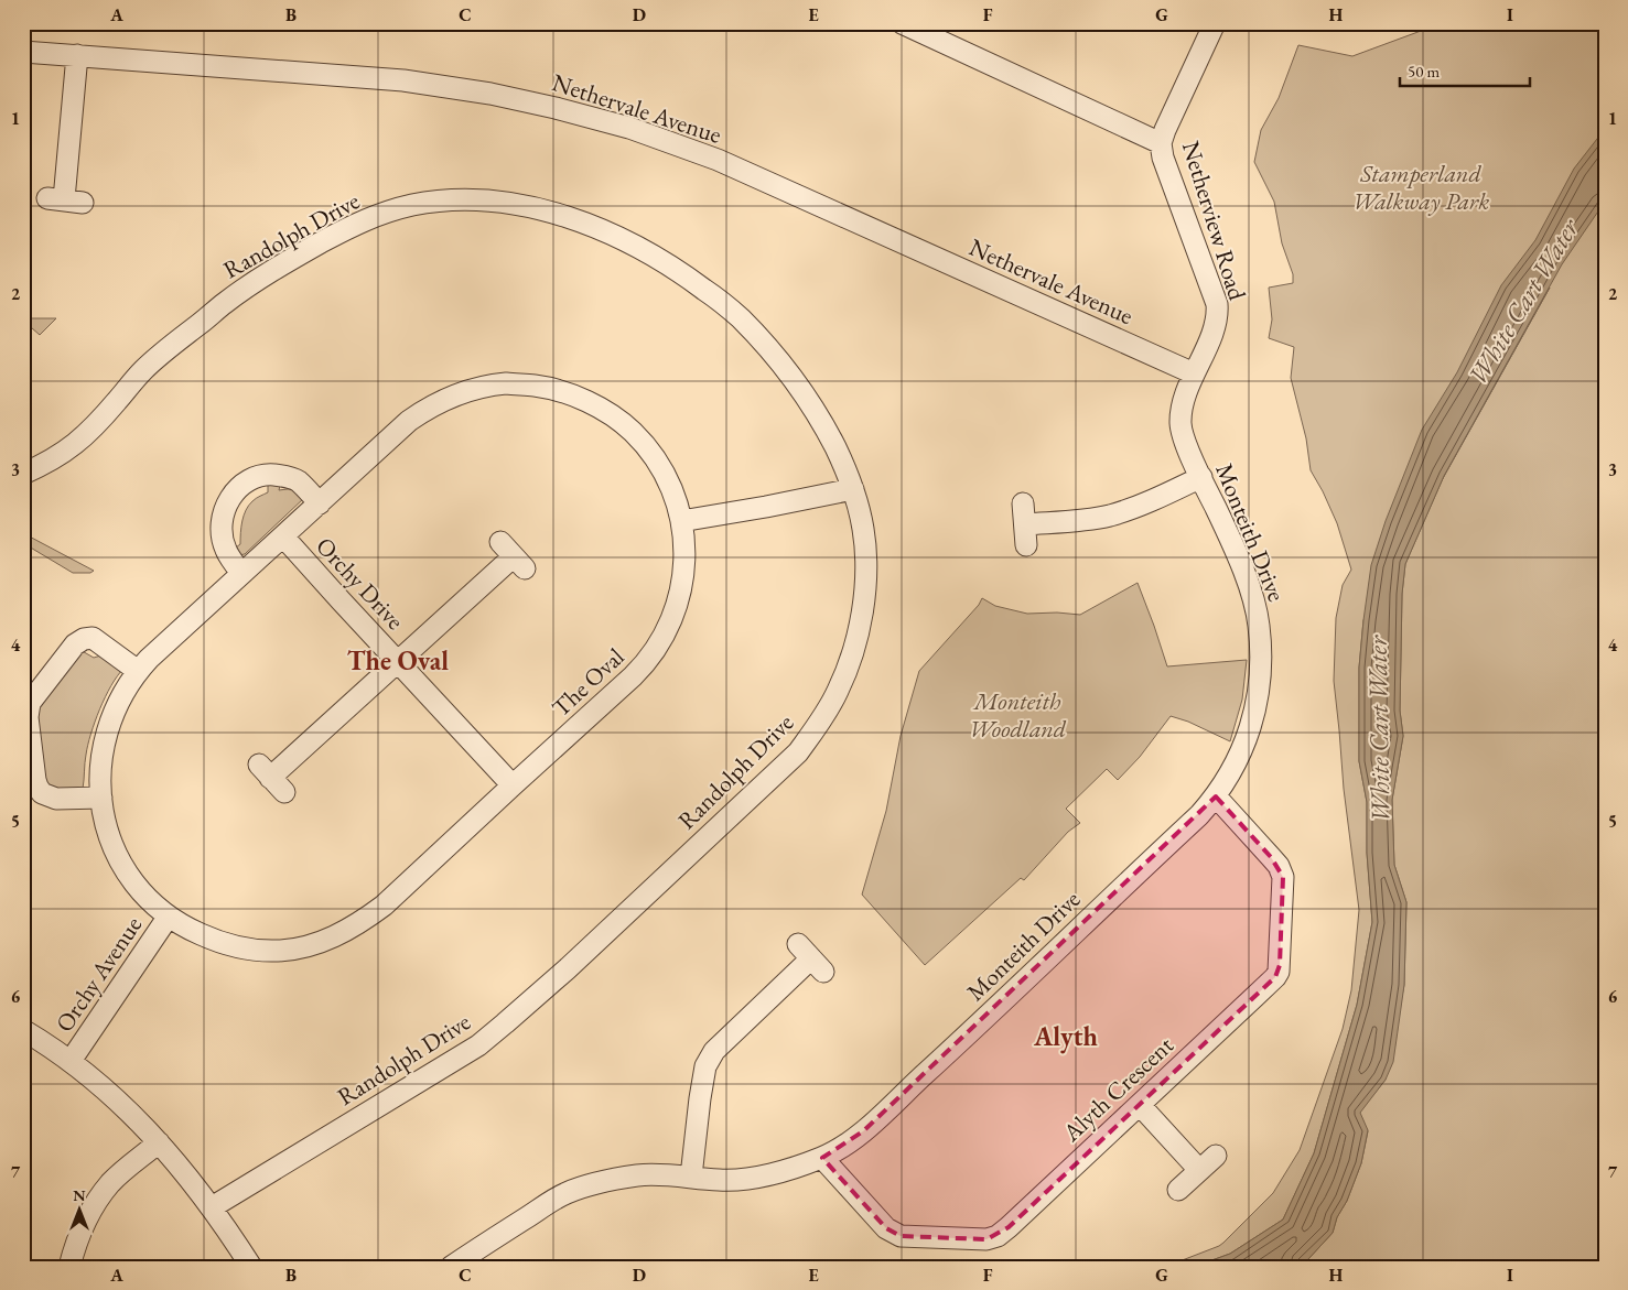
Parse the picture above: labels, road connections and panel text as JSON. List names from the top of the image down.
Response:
{
  "streets": {
    "street": [
      "Nethervale Avenue",
      "Netherview Road",
      "Randolph Drive",
      "Monteith Drive",
      "Orchy Drive",
      "The Oval",
      "Orchy Avenue",
      "Alyth Crescent"
    ]
  },
  "crossings": [
    ["Nethervale Avenue", "Netherview Road"],
    ["Nethervale Avenue", "Monteith Drive"],
    ["Netherview Road", "Monteith Drive"],
    ["Monteith Drive", "Alyth Crescent"],
    ["Orchy Drive", "The Oval"],
    ["The Oval", "Orchy Avenue"]
  ],
  "districts": ["The Oval", "Alyth"],
  "water": ["White Cart Water"],
  "parks": ["Stamperland Walkway Park", "Monteith Woodland"],
  "scale_bar": "50 m",
  "north": "top",
  "grid": {
    "columns": [
      "A",
      "B",
      "C",
      "D",
      "E",
      "F",
      "G",
      "H",
      "I"
    ],
    "rows": [
      "1",
      "2",
      "3",
      "4",
      "5",
      "6",
      "7"
    ]
  }
}
